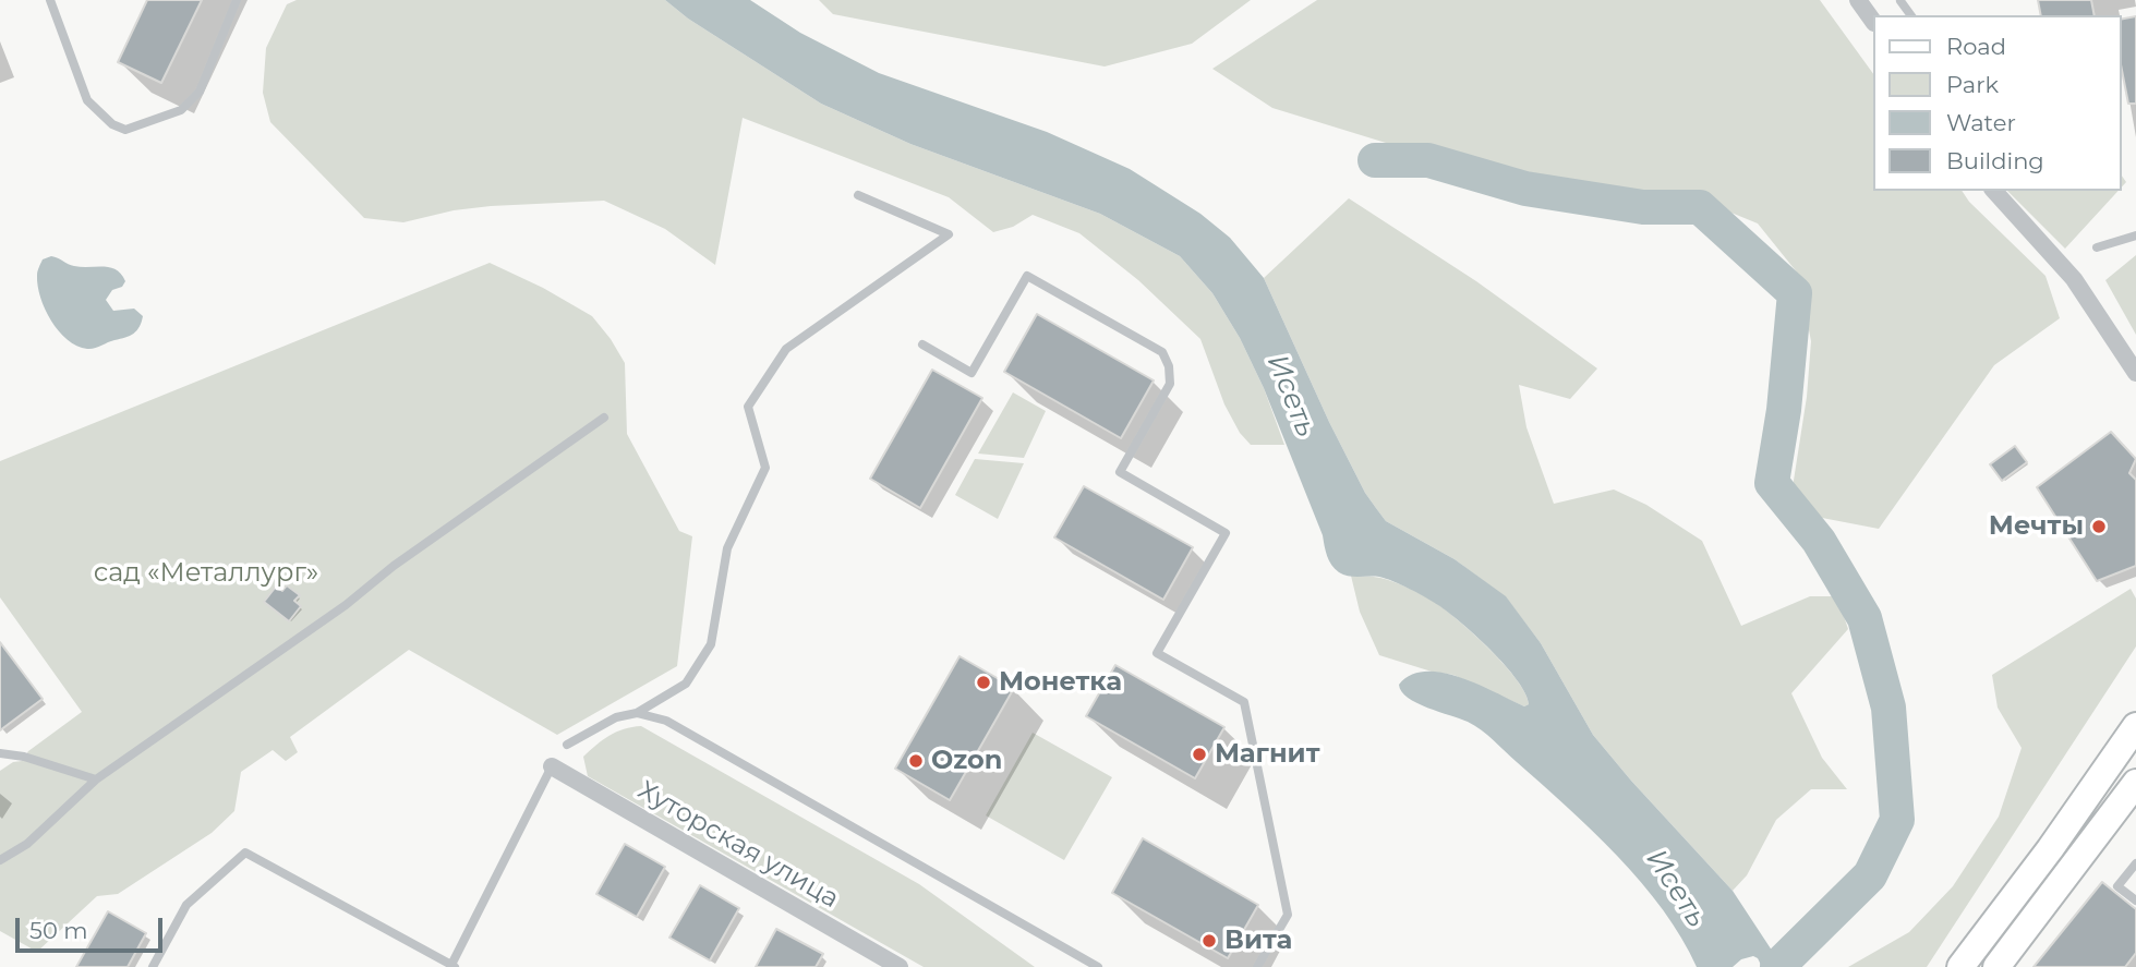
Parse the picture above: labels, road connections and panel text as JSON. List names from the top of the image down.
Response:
{
  "streets": {
    "street": ["Хуторская улица"]
  },
  "water": ["Исеть"],
  "parks": ["сад «Металлург»"],
  "places": [
    "Мечты",
    "Монетка",
    "Магнит",
    "Ozon",
    "Вита"
  ],
  "legend": [
    "Road",
    "Park",
    "Water",
    "Building"
  ],
  "scale_bar": "50 m"
}
